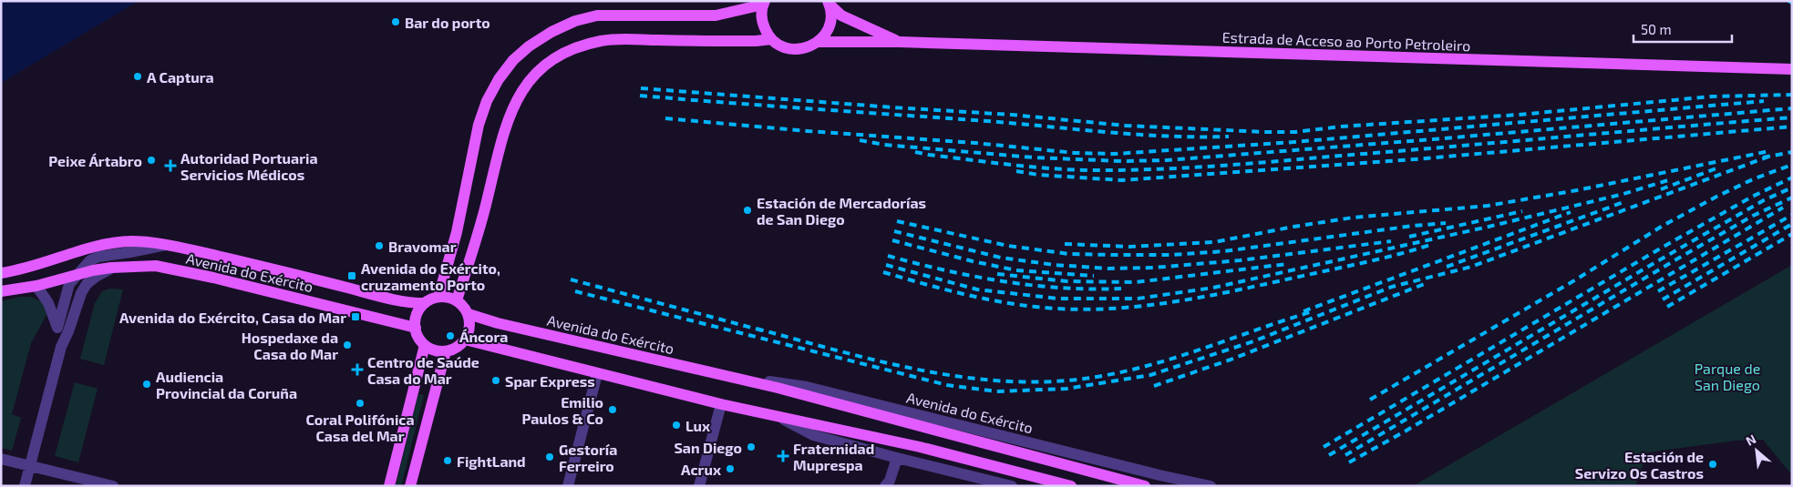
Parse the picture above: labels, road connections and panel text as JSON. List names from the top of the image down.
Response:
{
  "streets": {
    "main road": ["Estrada de Acceso ao Porto Petroleiro", "Avenida do Exército"]
  },
  "parks": ["Parque de San Diego"],
  "places": {
    "other": [
      "Bar do porto",
      "A Captura",
      "Peixe Ártabro",
      "Estación de Mercadorías de San Diego",
      "Bravomar",
      "Áncora",
      "Hospedaxe da Casa do Mar",
      "Spar Express",
      "Audiencia Provincial da Coruña",
      "Coral Polifónica Casa del Mar",
      "Emilio Paulos & Co",
      "Lux",
      "San Diego",
      "Gestoría Ferreiro",
      "FightLand",
      "Estación de Servizo Os Castros",
      "Acrux"
    ],
    "health": ["Autoridad Portuaria Servicios Médicos", "Centro de Saúde Casa do Mar", "Fraternidad Muprespa"],
    "transit": ["Avenida do Exército, cruzamento Porto", "Avenida do Exército, Casa do Mar"]
  },
  "scale_bar": "50 m",
  "north": "top left"
}
